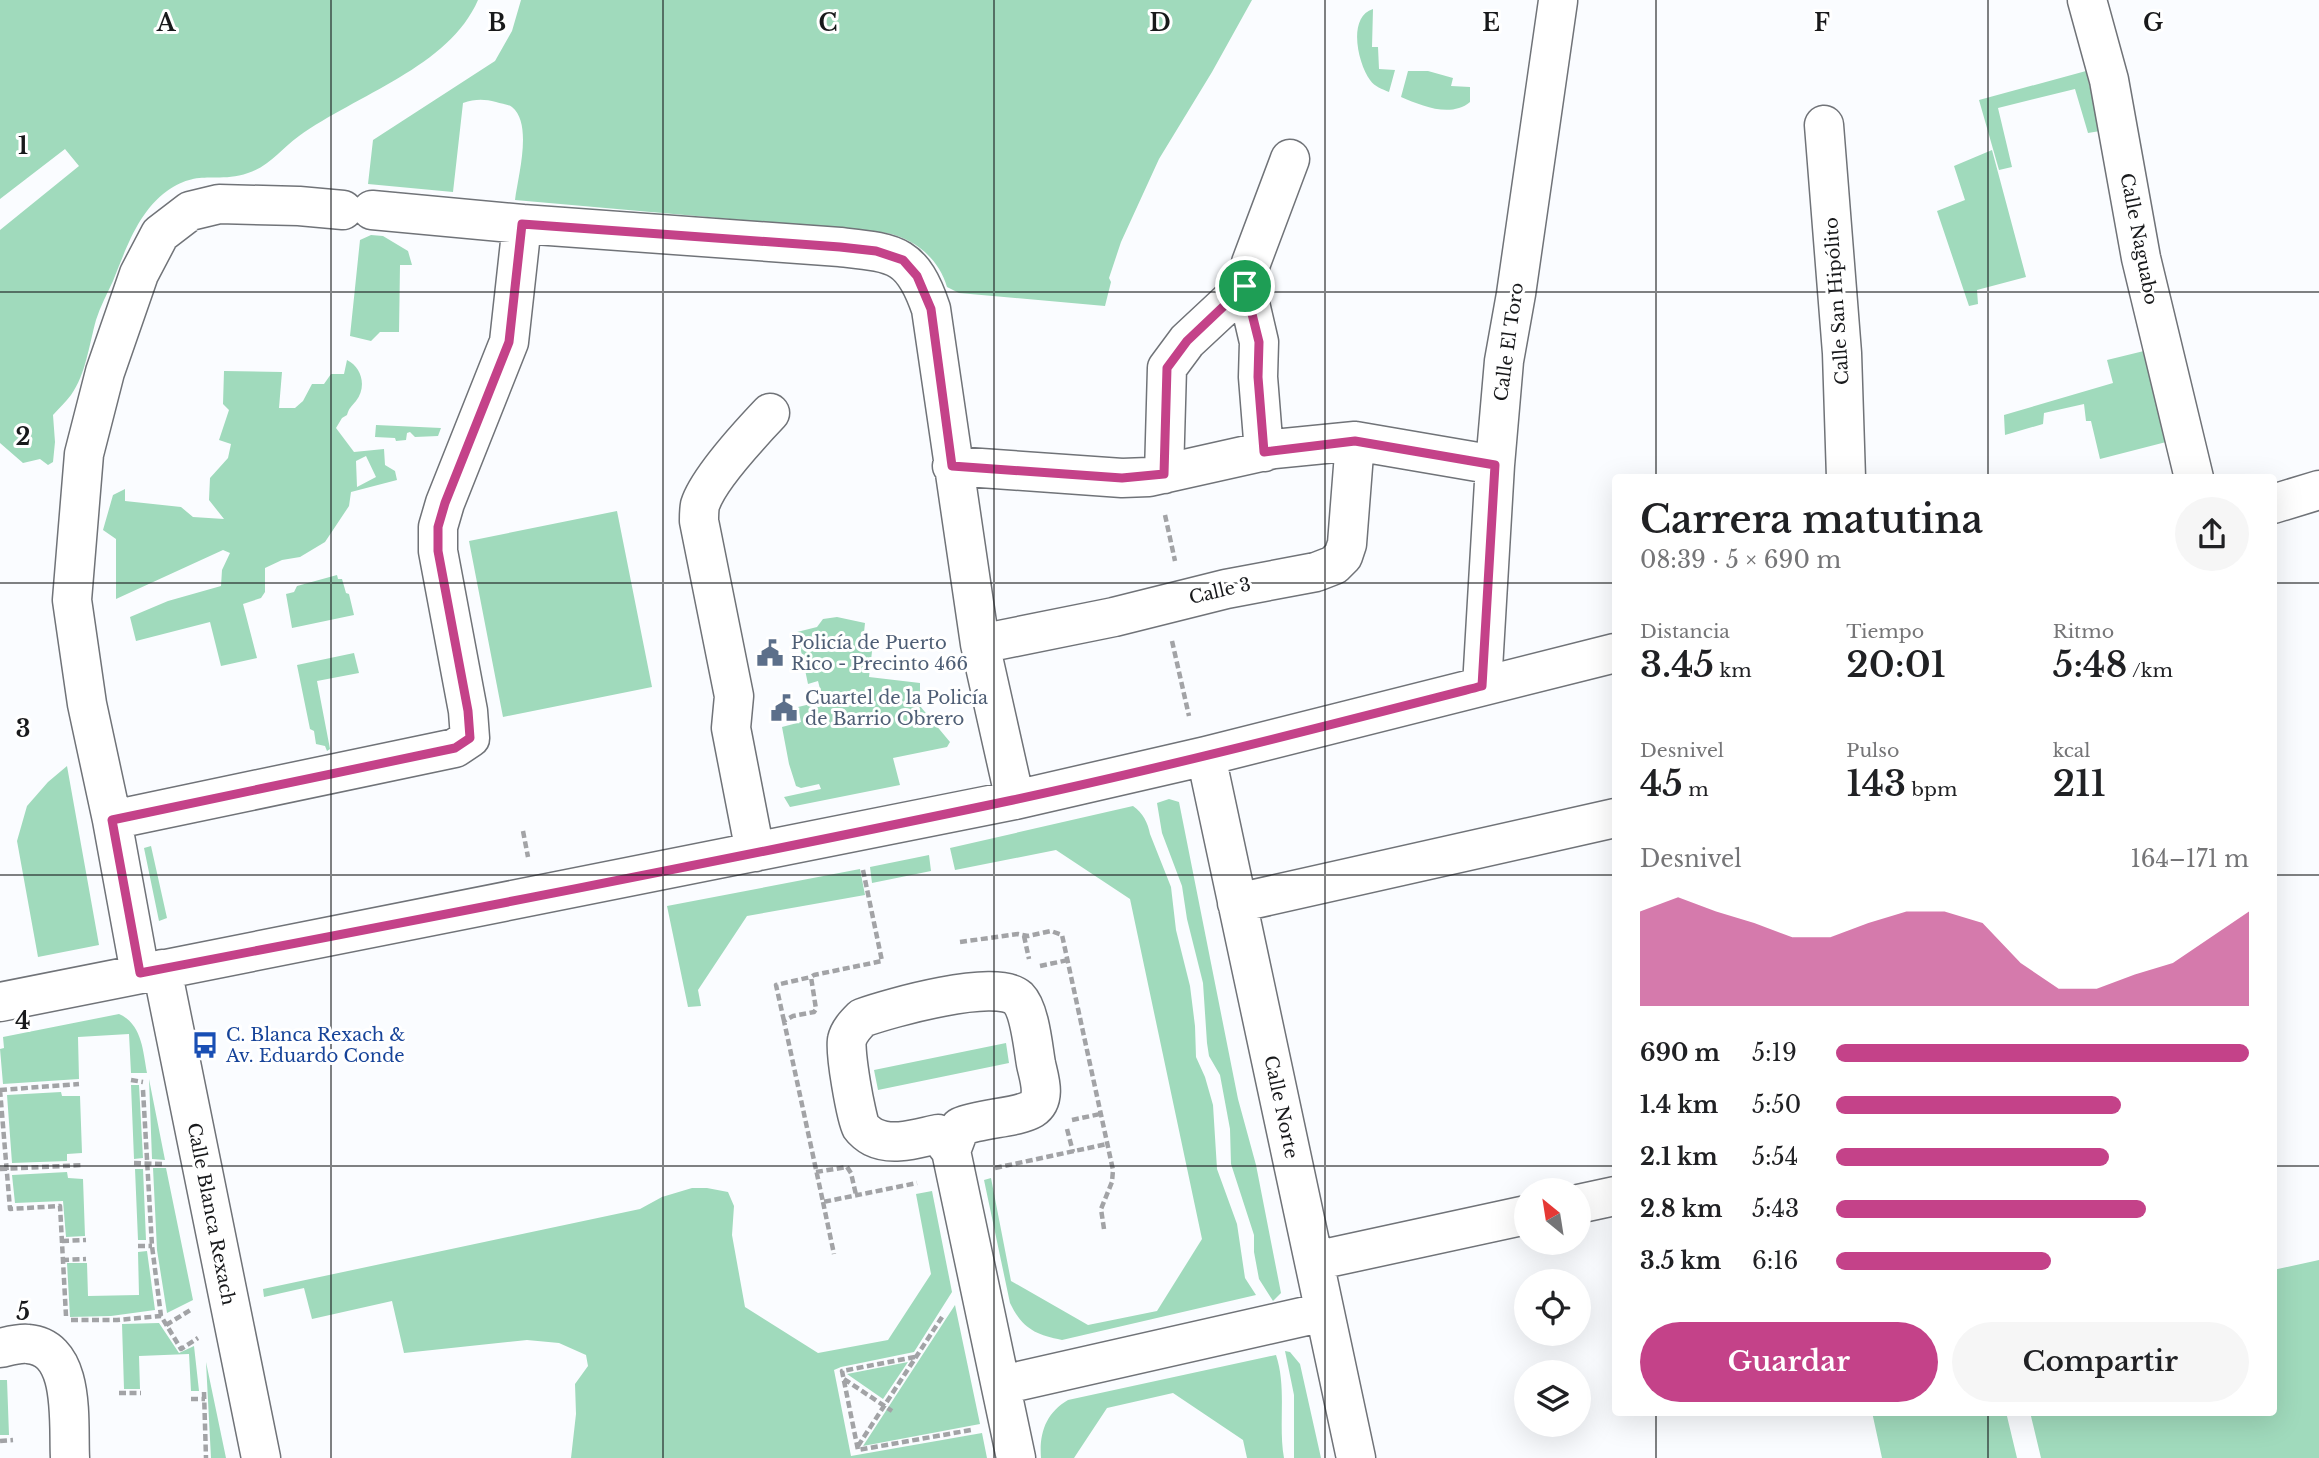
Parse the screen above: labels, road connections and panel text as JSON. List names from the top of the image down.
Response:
{
  "streets": {
    "street": [
      "Calle Naguabo",
      "Calle San Hipólito",
      "Calle El Toro",
      "Calle 3",
      "Calle Norte",
      "Calle Blanca Rexach"
    ]
  },
  "crossings": [
    ["Calle 3", "Calle Blanca Rexach"]
  ],
  "places": {
    "public building": ["Policía de Puerto Rico - Precinto 466", "Cuartel de la Policía de Barrio Obrero"],
    "bus stop": ["C. Blanca Rexach & Av. Eduardo Conde"]
  },
  "north": "top left",
  "page": {
    "heading": ["Carrera matutina", "08:39 · 5 × 690 m"],
    "stats": [
      ["Distancia", "3.45 km"],
      ["Tiempo", "20:01"],
      ["Ritmo", "5:48 /km"],
      ["Desnivel", "45 m"],
      ["Pulso", "143 bpm"],
      ["kcal", "211"]
    ],
    "chart": ["Desnivel", "164–171 m"],
    "list": [
      {
        "name": "690 m",
        "note": "5:19"
      },
      {
        "name": "1.4 km",
        "note": "5:50"
      },
      {
        "name": "2.1 km",
        "note": "5:54"
      },
      {
        "name": "2.8 km",
        "note": "5:43"
      },
      {
        "name": "3.5 km",
        "note": "6:16"
      }
    ],
    "buttons": ["Guardar", "Compartir"]
  },
  "grid": {
    "columns": [
      "A",
      "B",
      "C",
      "D",
      "E",
      "F",
      "G"
    ],
    "rows": [
      "1",
      "2",
      "3",
      "4",
      "5"
    ]
  }
}
